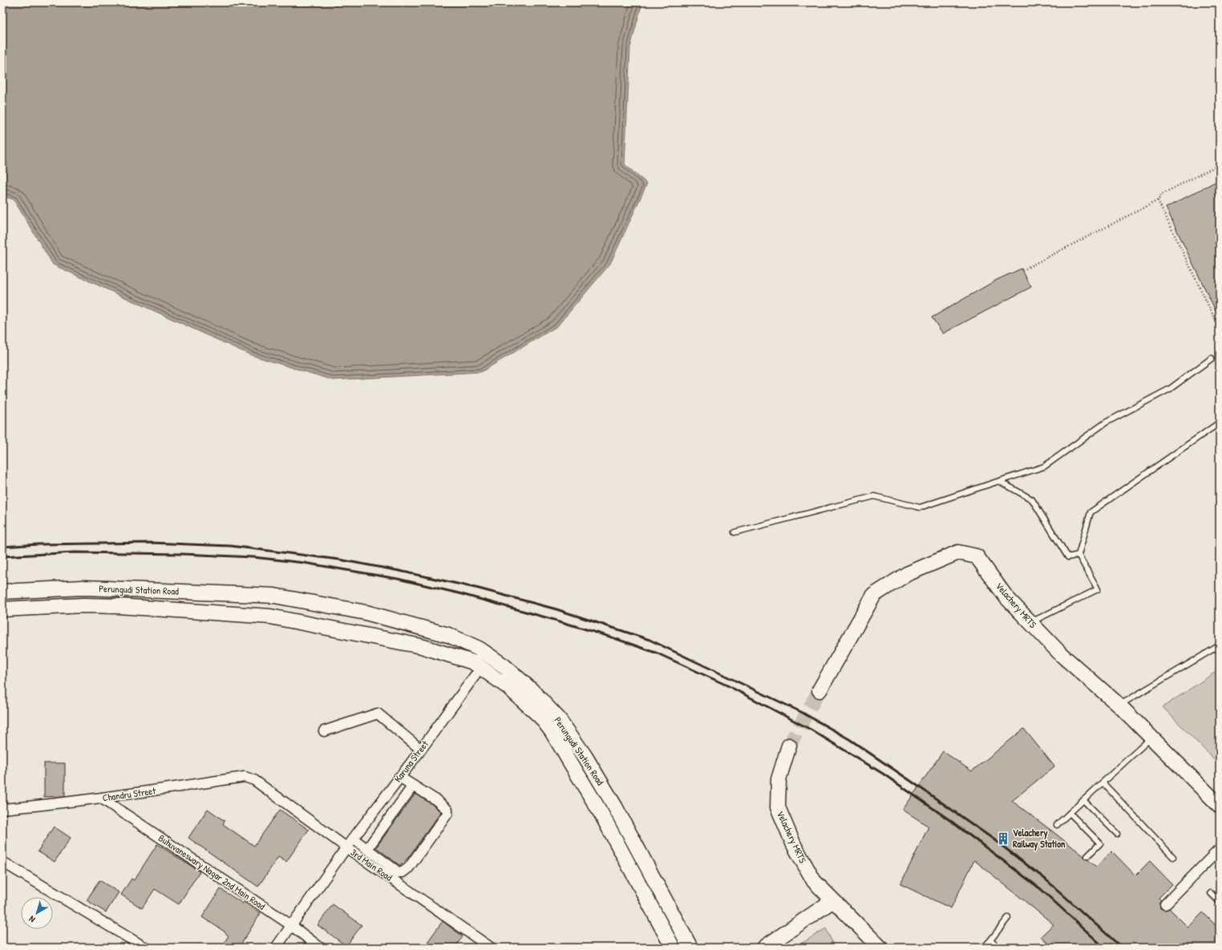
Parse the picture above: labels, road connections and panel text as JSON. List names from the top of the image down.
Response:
{
  "streets": {
    "street": [
      "Perungudi Station Road",
      "Velachery MRTS",
      "Karuna Street",
      "Chandru Street",
      "3rd Main Road",
      "Buhuvaneswary Nagar 2nd Main Road"
    ]
  },
  "crossings": [
    ["Karuna Street", "3rd Main Road"],
    ["Karuna Street", "Buhuvaneswary Nagar 2nd Main Road"],
    ["Chandru Street", "3rd Main Road"],
    ["Chandru Street", "Buhuvaneswary Nagar 2nd Main Road"]
  ],
  "places": {
    "building": ["Velachery Railway Station"]
  },
  "north": "bottom left"
}
